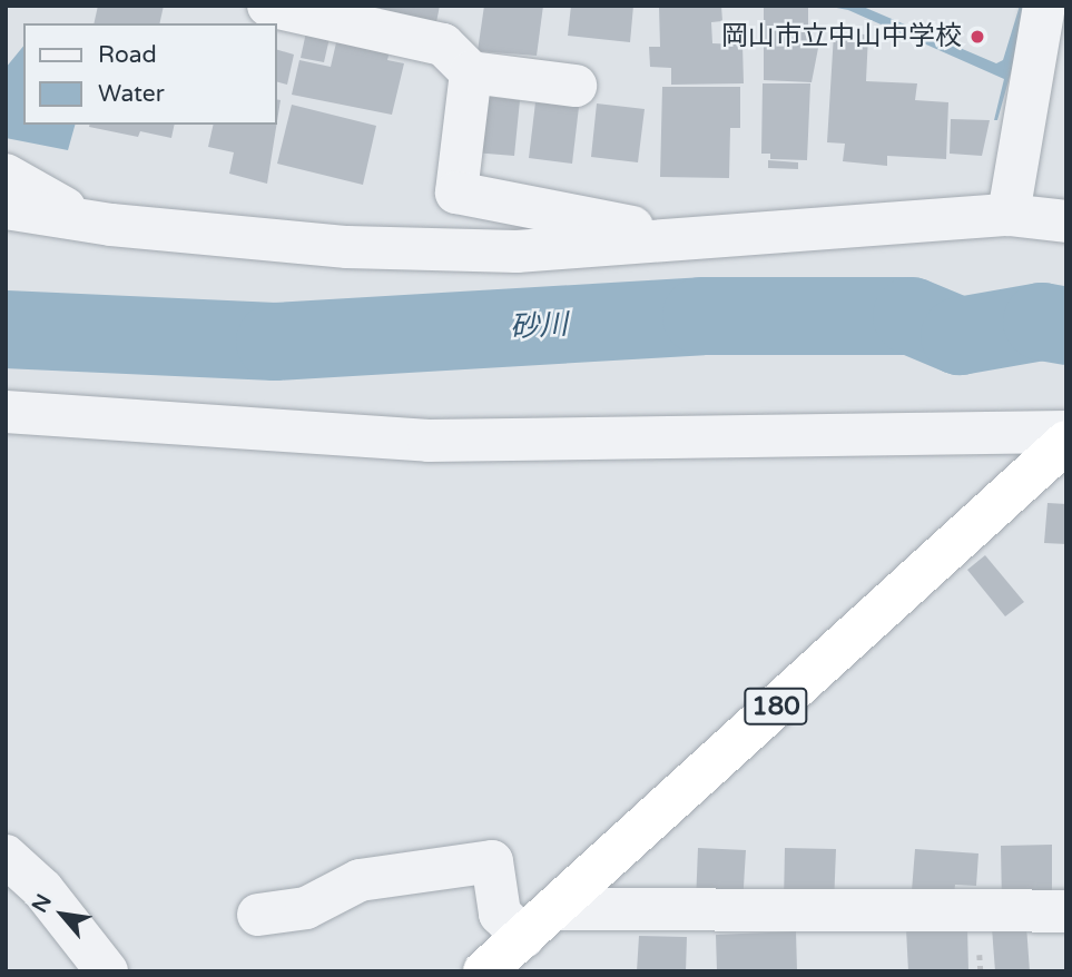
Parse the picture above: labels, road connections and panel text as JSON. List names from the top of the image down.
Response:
{
  "streets": {
    "highway": ["180"]
  },
  "water": ["砂川"],
  "places": ["岡山市立中山中学校"],
  "legend": ["Road", "Water"],
  "north": "top left"
}
